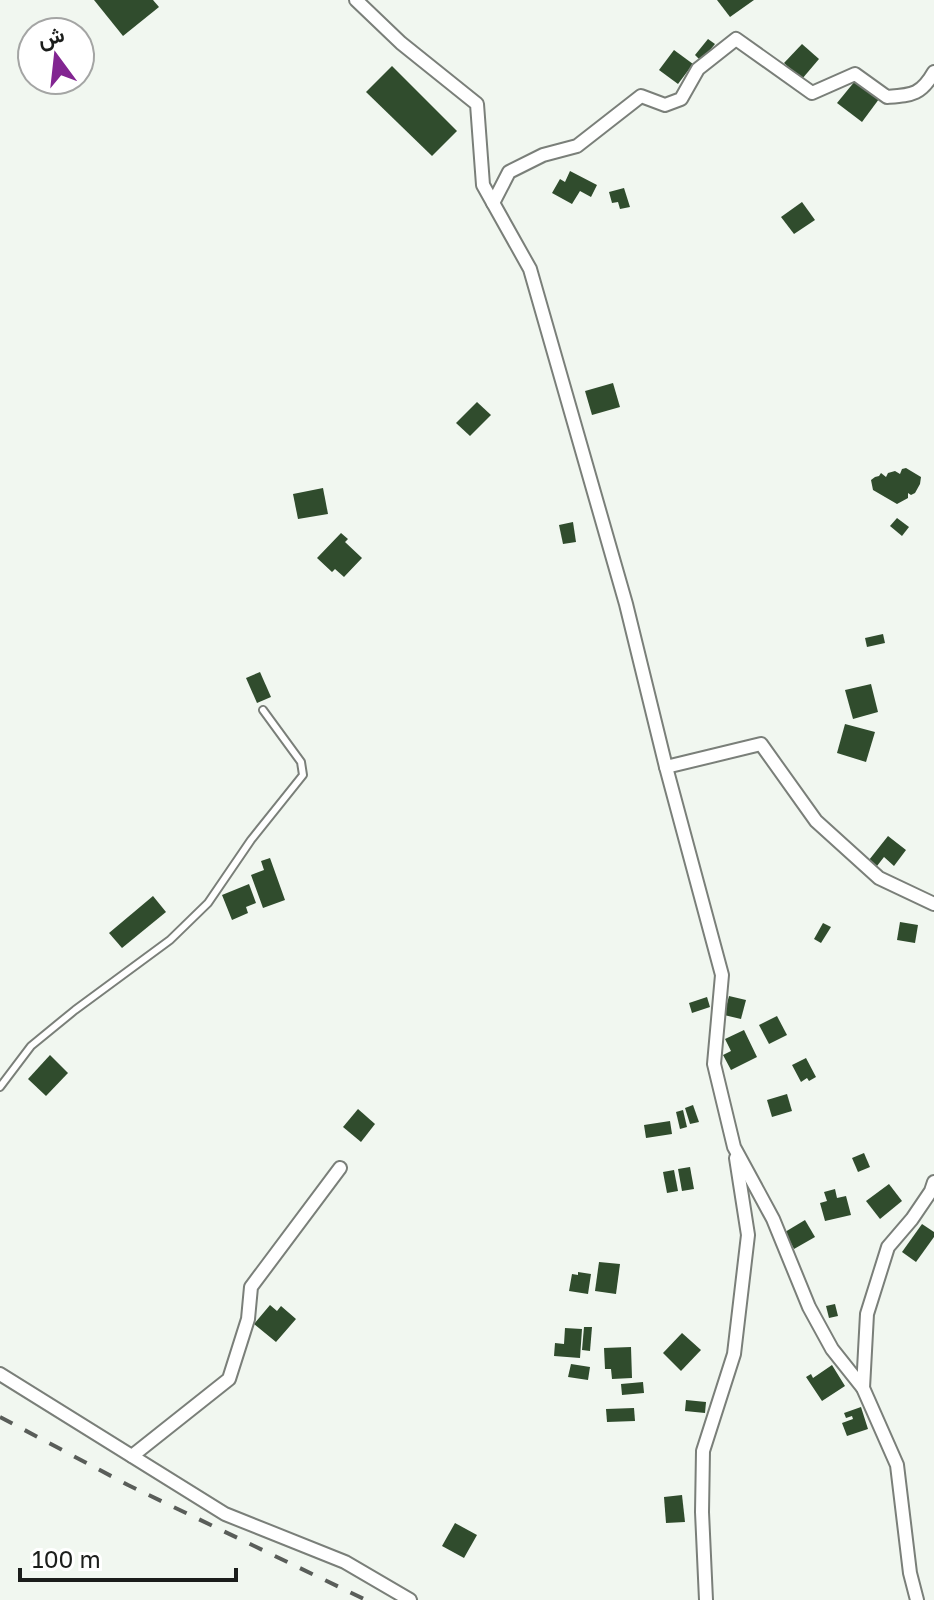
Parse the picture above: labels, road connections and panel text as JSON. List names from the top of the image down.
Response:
{
  "scale_bar": "100 m",
  "north": "top"
}
